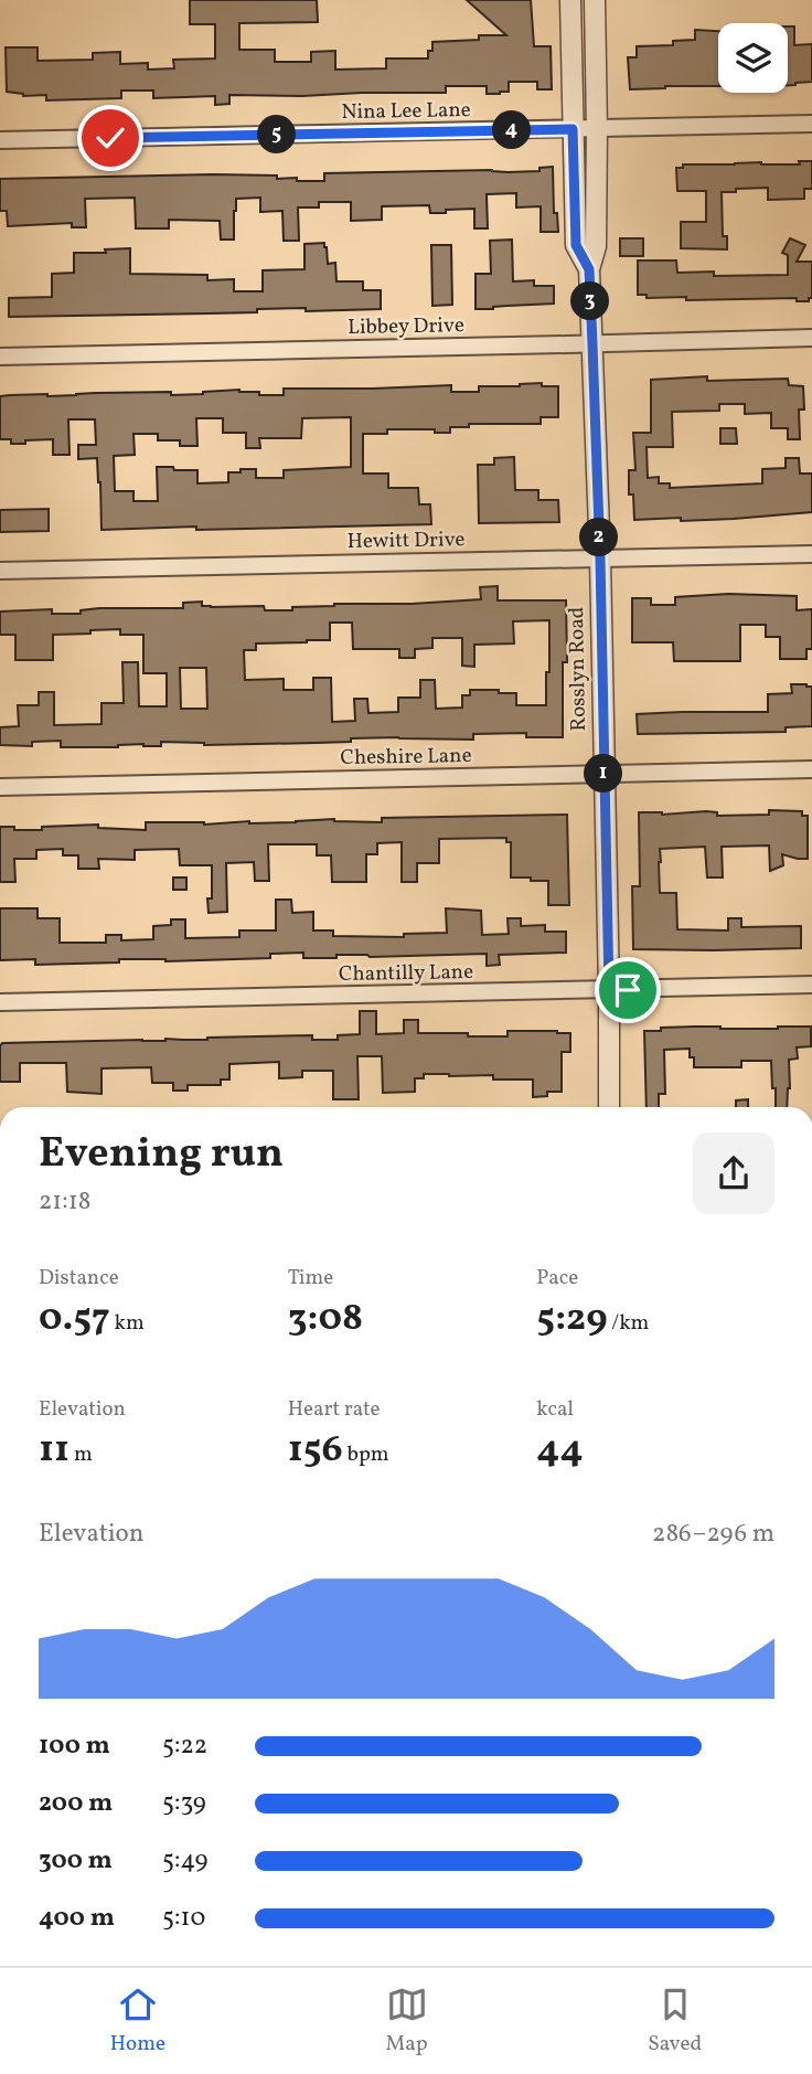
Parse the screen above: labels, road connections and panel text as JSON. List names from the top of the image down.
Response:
{
  "streets": {
    "street": [
      "Nina Lee Lane",
      "Libbey Drive",
      "Hewitt Drive",
      "Rosslyn Road",
      "Cheshire Lane",
      "Chantilly Lane"
    ]
  },
  "crossings": [
    ["Nina Lee Lane", "Rosslyn Road"],
    ["Libbey Drive", "Rosslyn Road"],
    ["Hewitt Drive", "Rosslyn Road"],
    ["Rosslyn Road", "Cheshire Lane"],
    ["Rosslyn Road", "Chantilly Lane"]
  ],
  "page": {
    "pins": [
      "4",
      "5",
      "3",
      "2",
      "1"
    ],
    "heading": ["Evening run", "21:18"],
    "stats": [
      ["Distance", "0.57 km"],
      ["Time", "3:08"],
      ["Pace", "5:29 /km"],
      ["Elevation", "11 m"],
      ["Heart rate", "156 bpm"],
      ["kcal", "44"]
    ],
    "chart": ["Elevation", "286–296 m"],
    "list": [
      {
        "name": "100 m",
        "note": "5:22"
      },
      {
        "name": "200 m",
        "note": "5:39"
      },
      {
        "name": "300 m",
        "note": "5:49"
      },
      {
        "name": "400 m",
        "note": "5:10"
      }
    ],
    "tabs": ["Home", "Map", "Saved"]
  }
}
